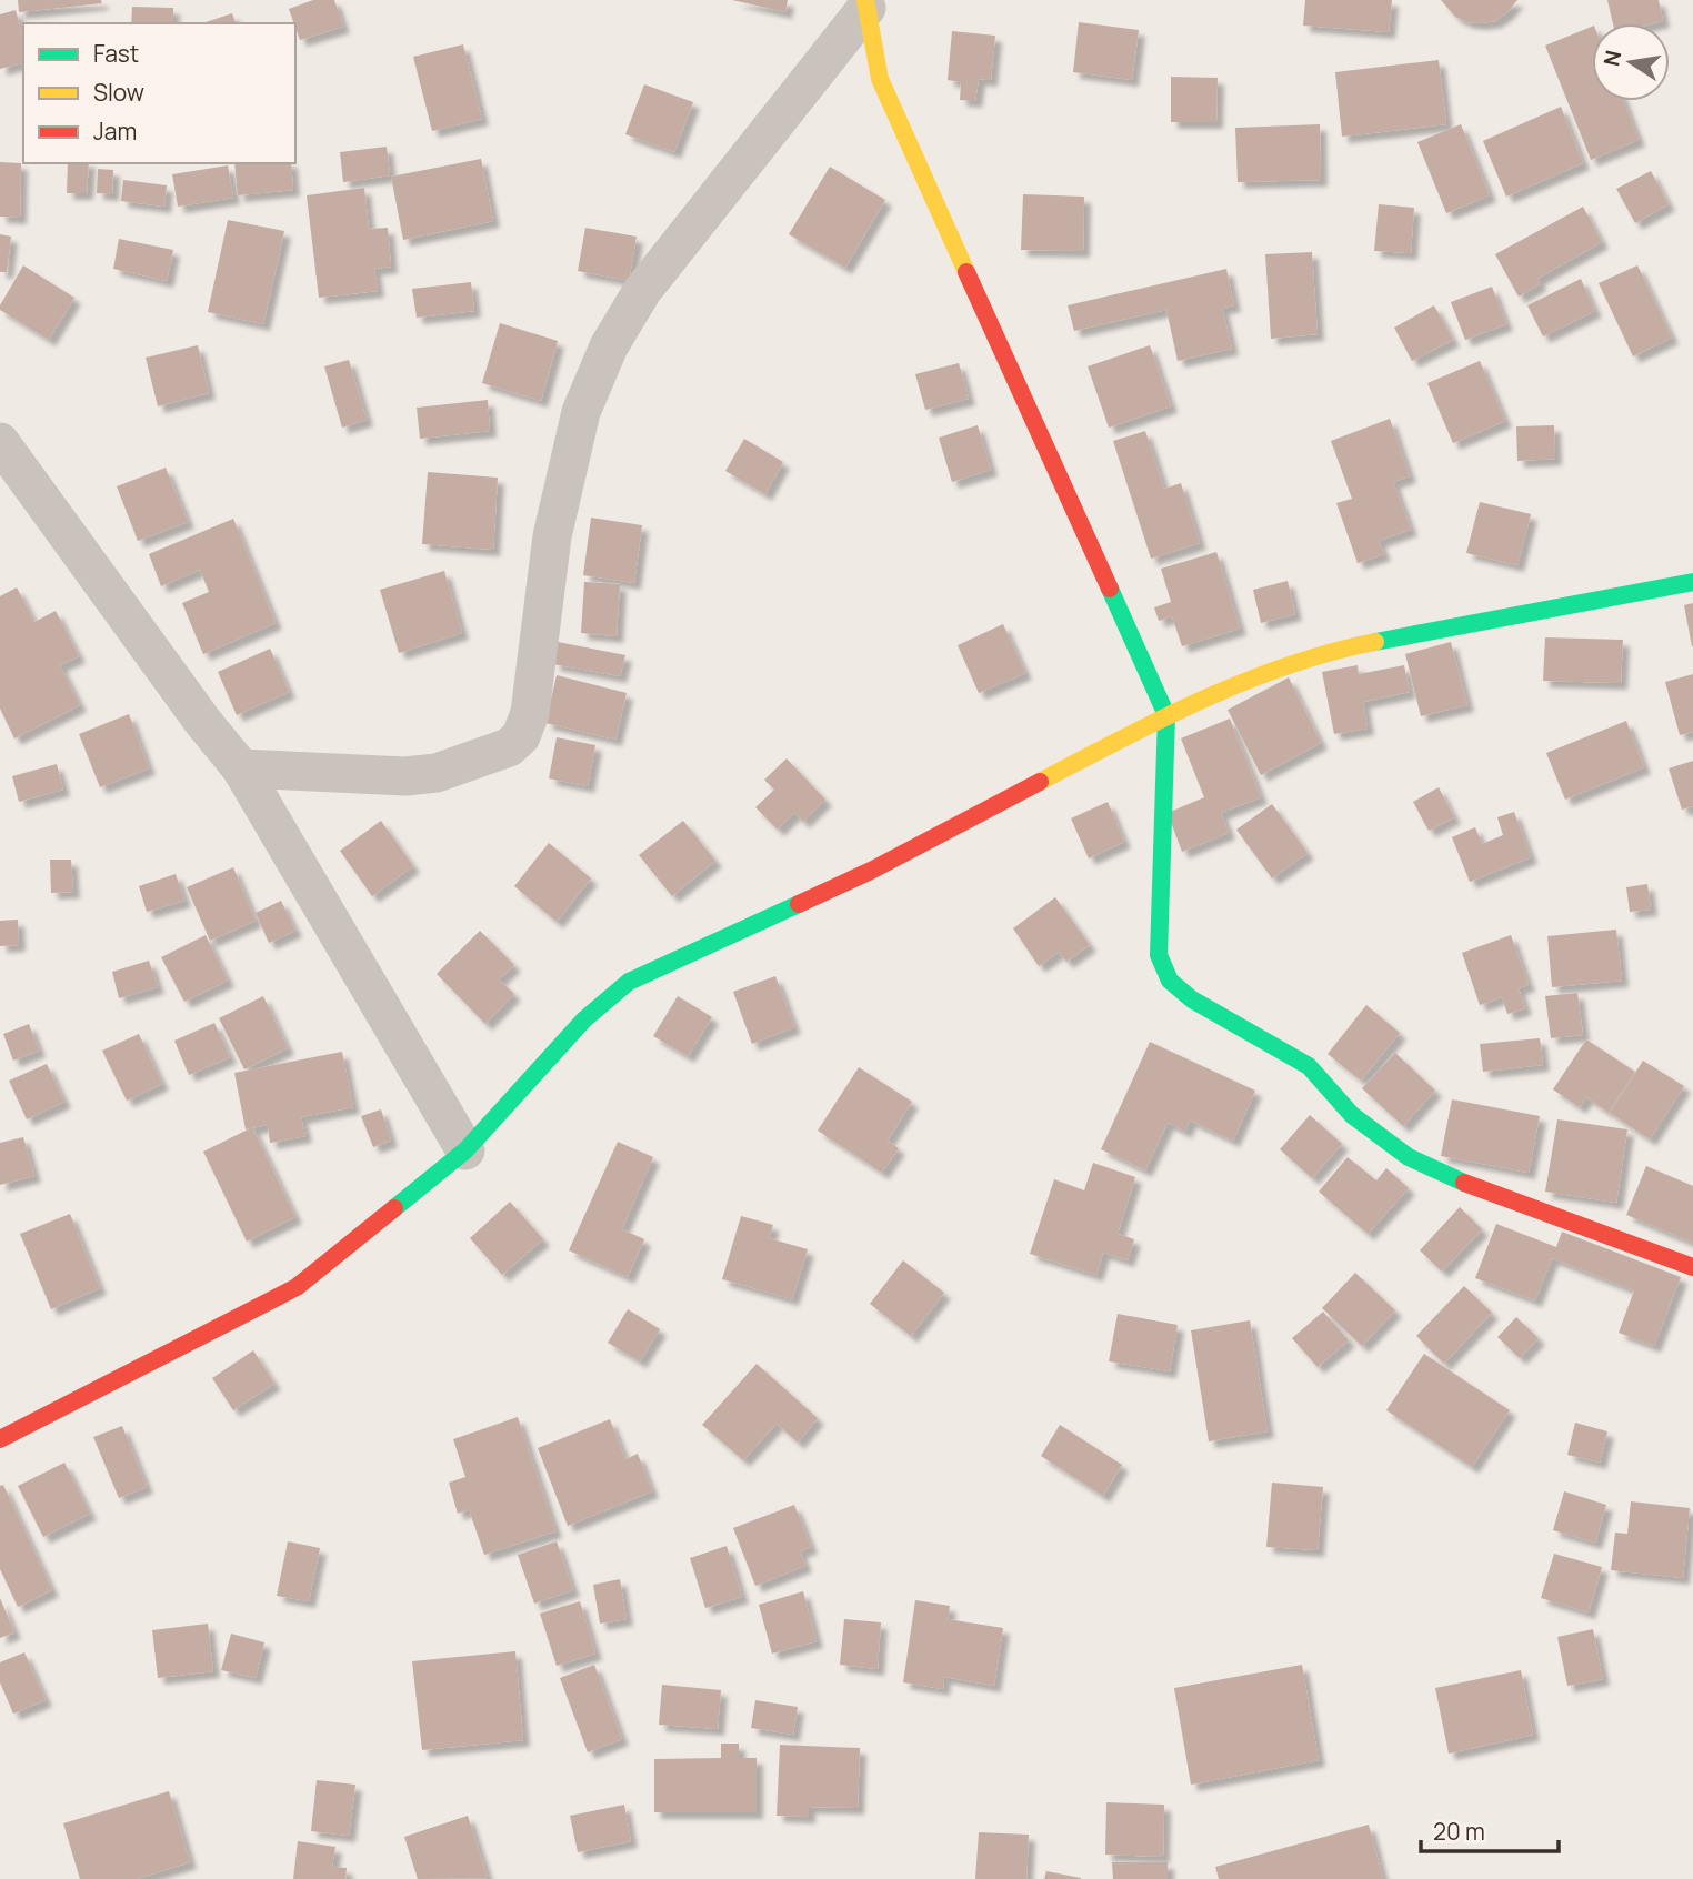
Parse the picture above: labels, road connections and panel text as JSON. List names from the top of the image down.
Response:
{
  "legend": ["Fast", "Slow", "Jam"],
  "scale_bar": "20 m",
  "north": "left"
}
